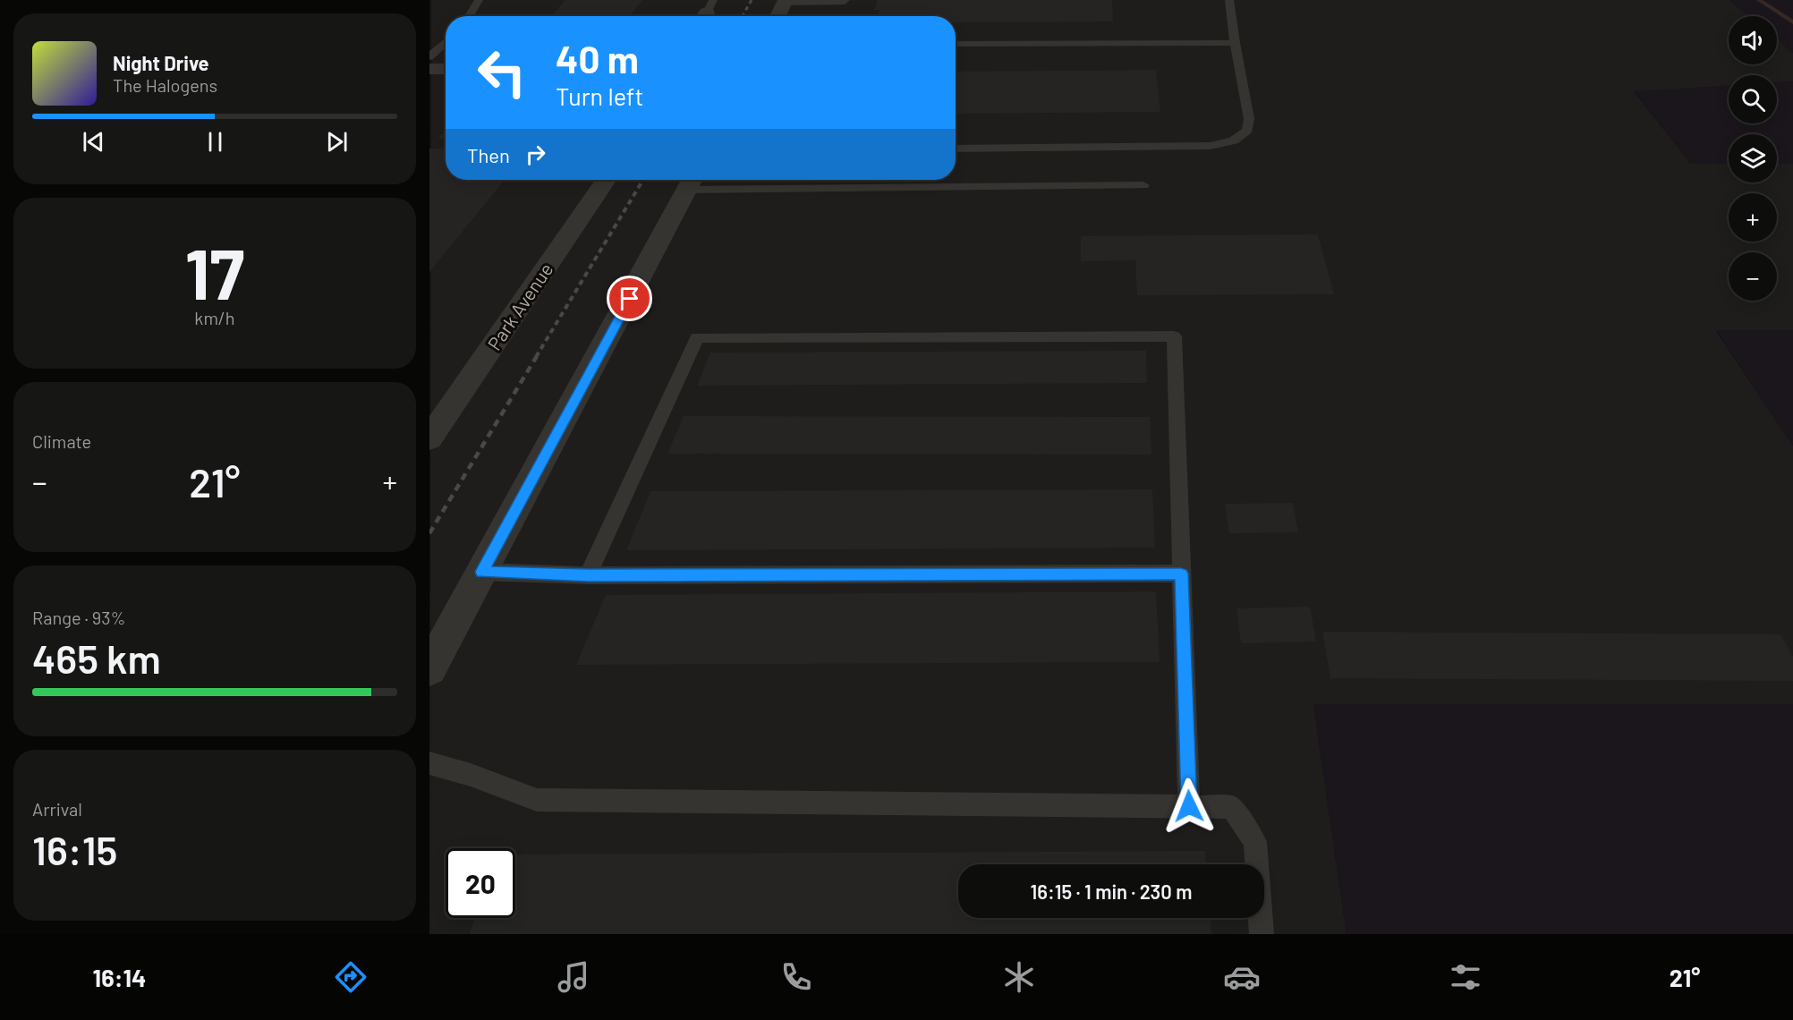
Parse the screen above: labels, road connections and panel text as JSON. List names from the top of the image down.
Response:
{
  "streets": {
    "street": ["Park Avenue"]
  },
  "page": {
    "map_buttons": ["+", "−"],
    "turn": ["40 m", "Turn left"],
    "song": ["Night Drive", "The Halogens"],
    "then": "Then",
    "tile": [
      ["17", "km/h"],
      "Climate",
      ["Range · 93%", "465 km"],
      ["Arrival", "16:15"]
    ],
    "heat": ["−", "21°", "+"],
    "limit": "20",
    "trip": "16:15 · 1 min · 230 m",
    "tabs": ["16:14", "21°"]
  }
}
